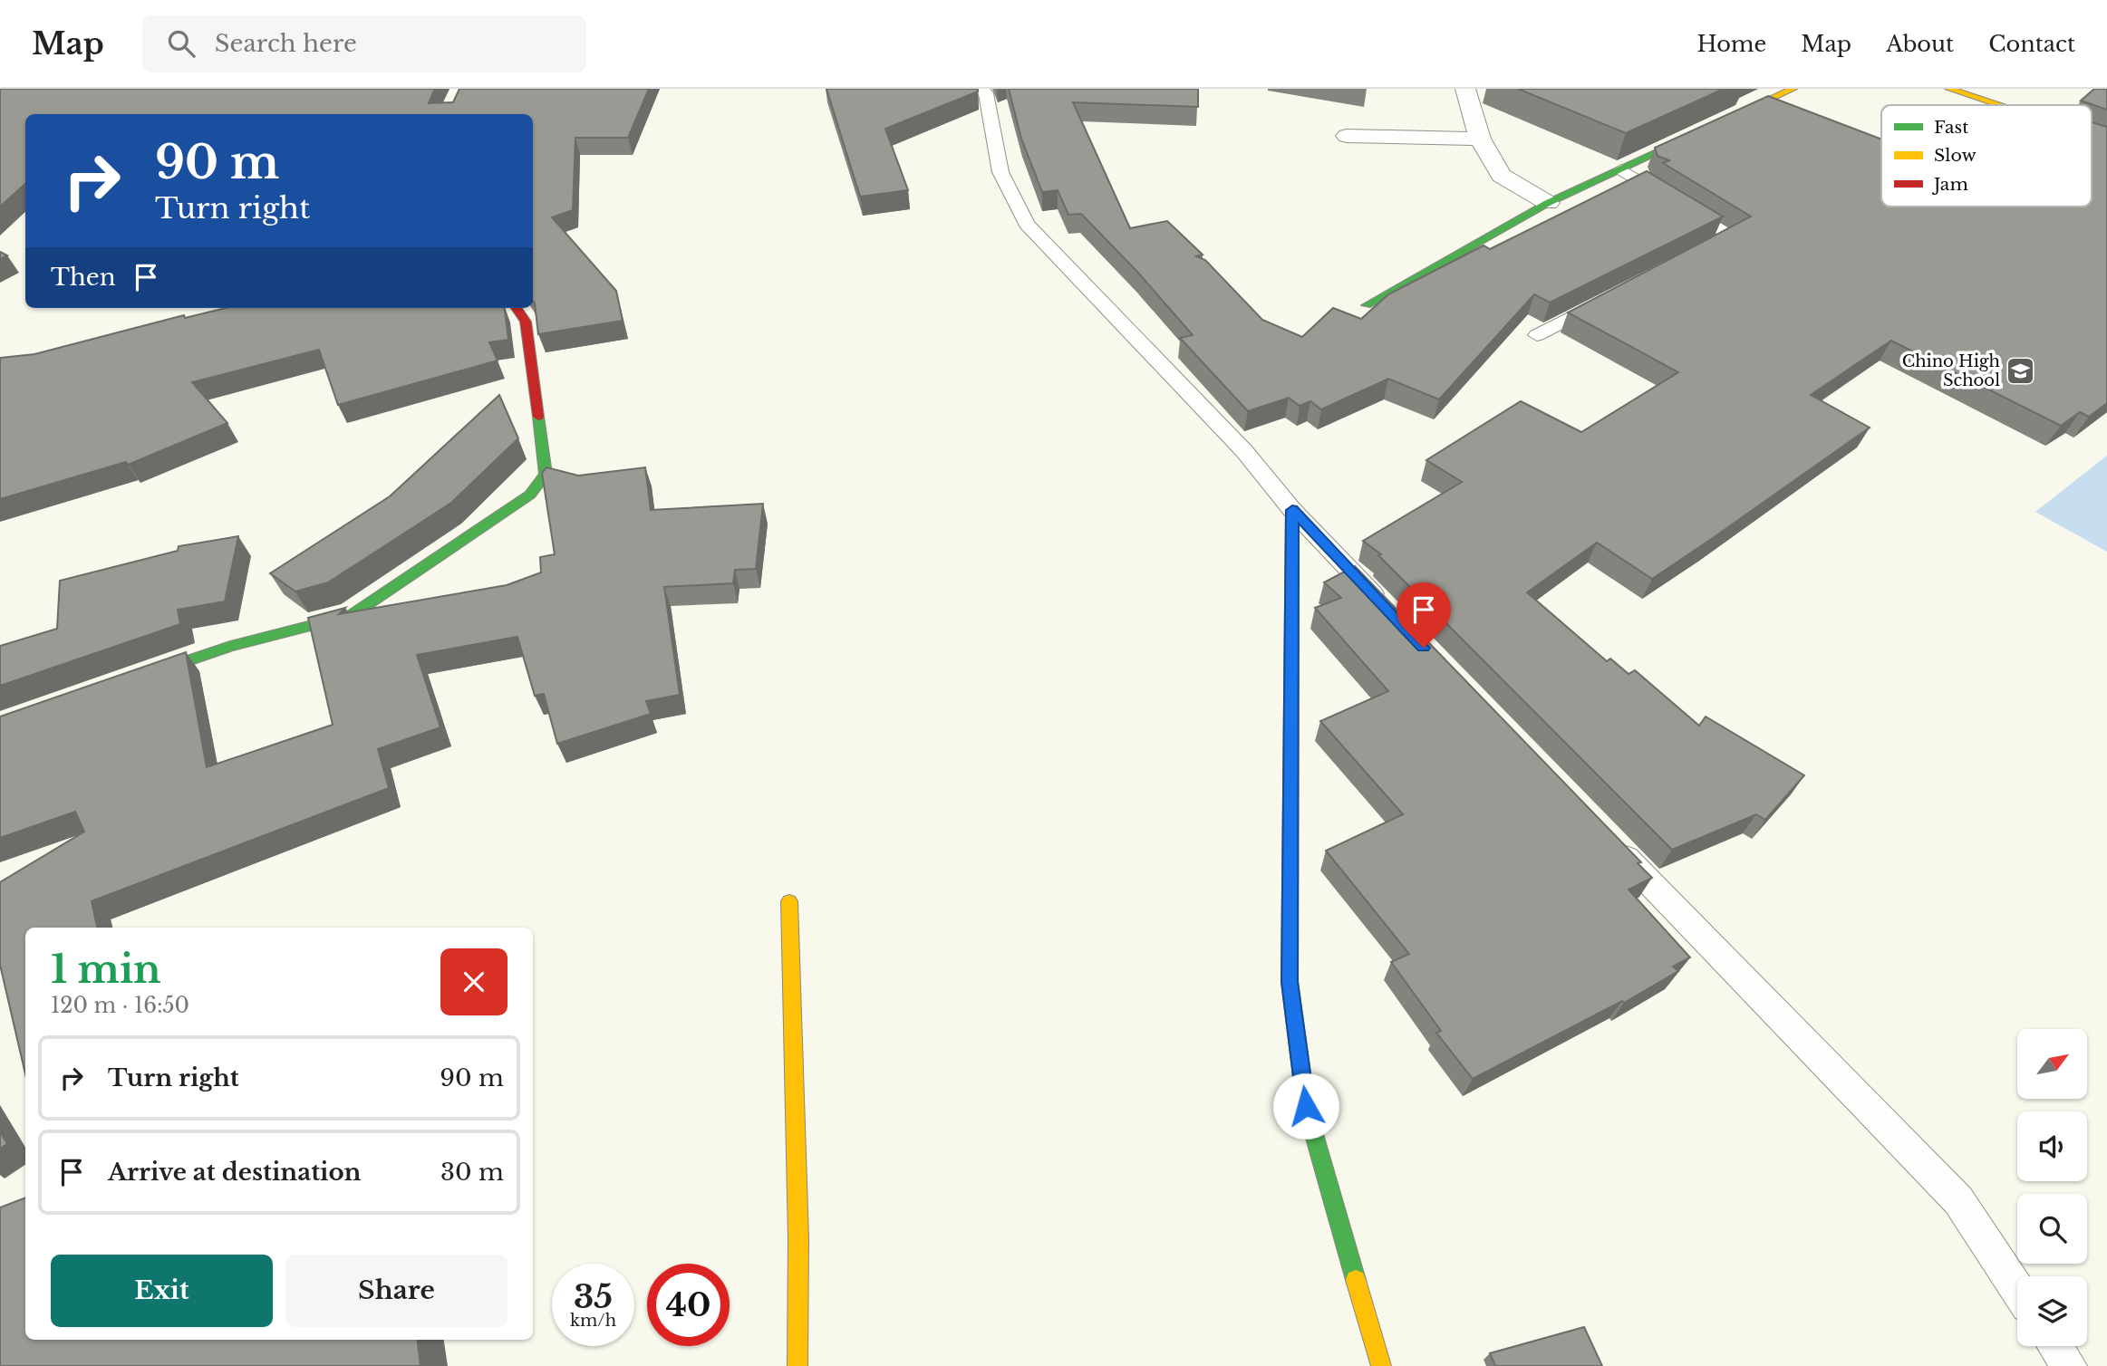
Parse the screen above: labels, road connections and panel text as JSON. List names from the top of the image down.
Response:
{
  "places": {
    "school or university": ["Chino High School"]
  },
  "legend": ["Fast", "Slow", "Jam"],
  "north": "top right",
  "page": {
    "header": "Map",
    "search": "Search here",
    "nav": [
      "Home",
      "Map",
      "About",
      "Contact"
    ],
    "turn": ["90 m", "Turn right"],
    "then": "Then",
    "heading": ["1 min", "120 m · 16:50"],
    "list": [
      {
        "name": "Turn right",
        "value": "90 m"
      },
      {
        "name": "Arrive at destination",
        "value": "30 m"
      }
    ],
    "buttons": ["Exit", "Share"],
    "speed": "35 km/h",
    "limit": "40"
  }
}
